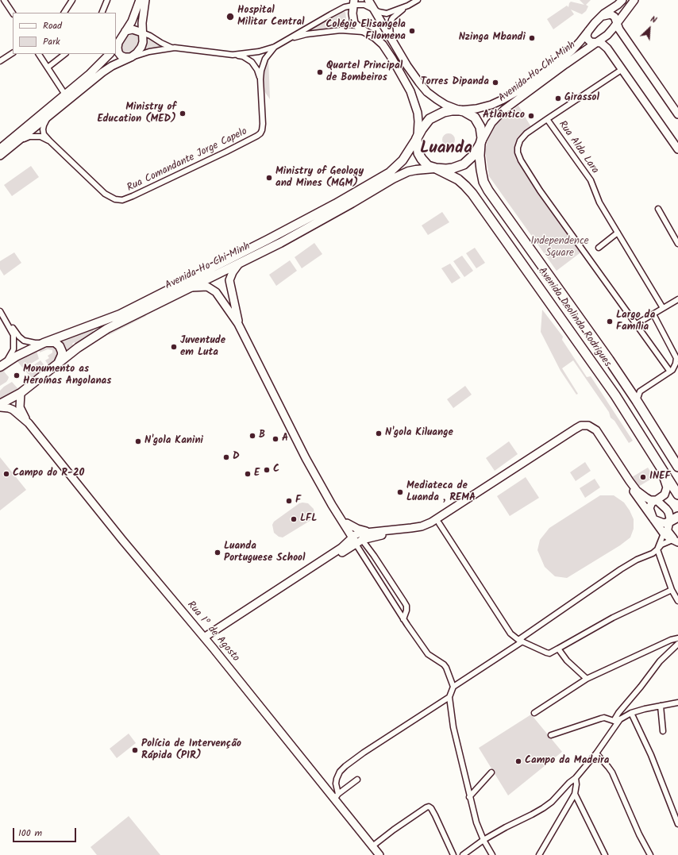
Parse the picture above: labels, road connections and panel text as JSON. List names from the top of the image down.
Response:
{
  "streets": {
    "highway": ["Avenida Deolinda Rodrigues"],
    "main road": ["Avenida Ho Chi Minh"],
    "street": ["Rua Alda Lara", "Rua Comandante Jorge Capelo", "Rua 1º de Agosto"]
  },
  "crossings": [
    ["Avenida Ho Chi Minh", "Avenida Deolinda Rodrigues"]
  ],
  "districts": ["Luanda"],
  "parks": ["Independence Square"],
  "places": [
    "Hospital Militar Central",
    "Colégio Elisangela Filomena",
    "Nzinga Mbandi",
    "Quartel Principal de Bombeiros",
    "Torres Dipanda",
    "Girassol",
    "Ministry of Education (MED)",
    "Atlântico",
    "Ministry of Geology and Mines (MGM)",
    "Largo da Família",
    "Juventude em Luta",
    "Monumento as Heroínas Angolanas",
    "N'gola Kiluange",
    "B",
    "A",
    "N'gola Kanini",
    "D",
    "C",
    "Campo do R-20",
    "E",
    "INEF",
    "Mediateca de Luanda , REMA",
    "F",
    "LFL",
    "Luanda Portuguese School",
    "Polícia de Intervenção Rápida (PIR)",
    "Campo da Madeira"
  ],
  "legend": ["Road", "Park"],
  "scale_bar": "100 m",
  "north": "top right"
}
